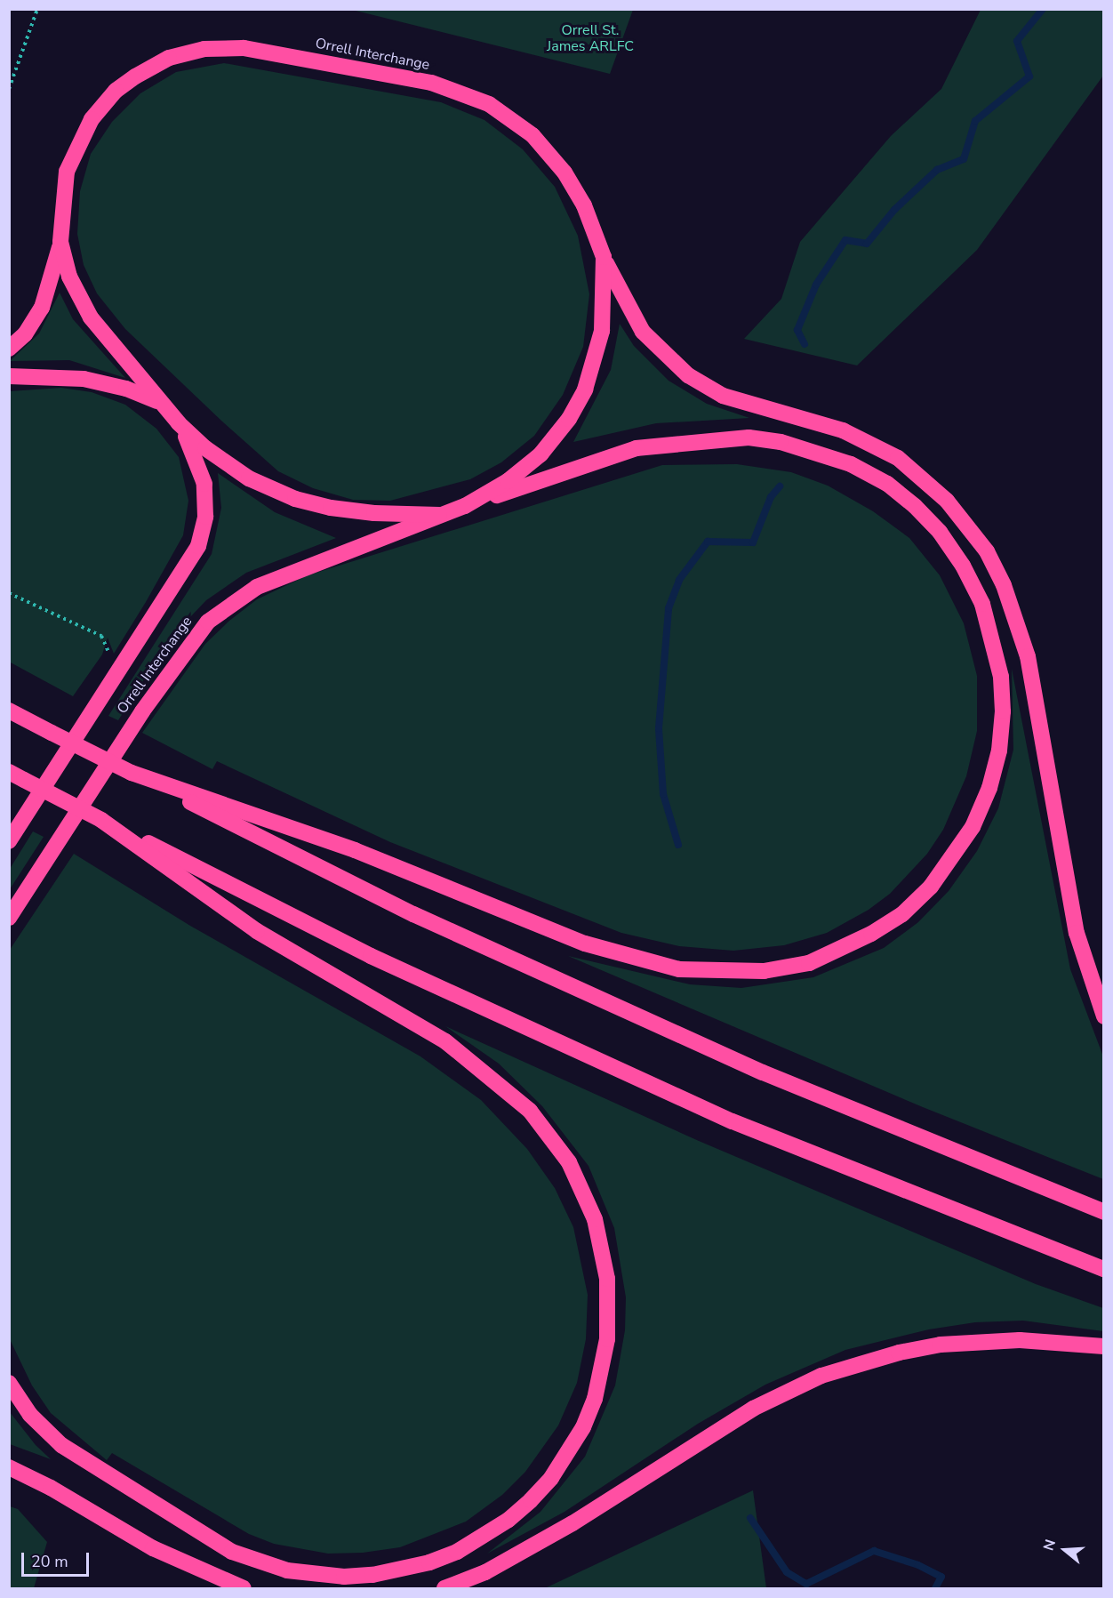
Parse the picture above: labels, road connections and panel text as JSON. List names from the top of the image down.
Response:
{
  "streets": {
    "highway": ["Orrell Interchange"]
  },
  "parks": ["Orrell St. James ARLFC"],
  "scale_bar": "20 m",
  "north": "left"
}
